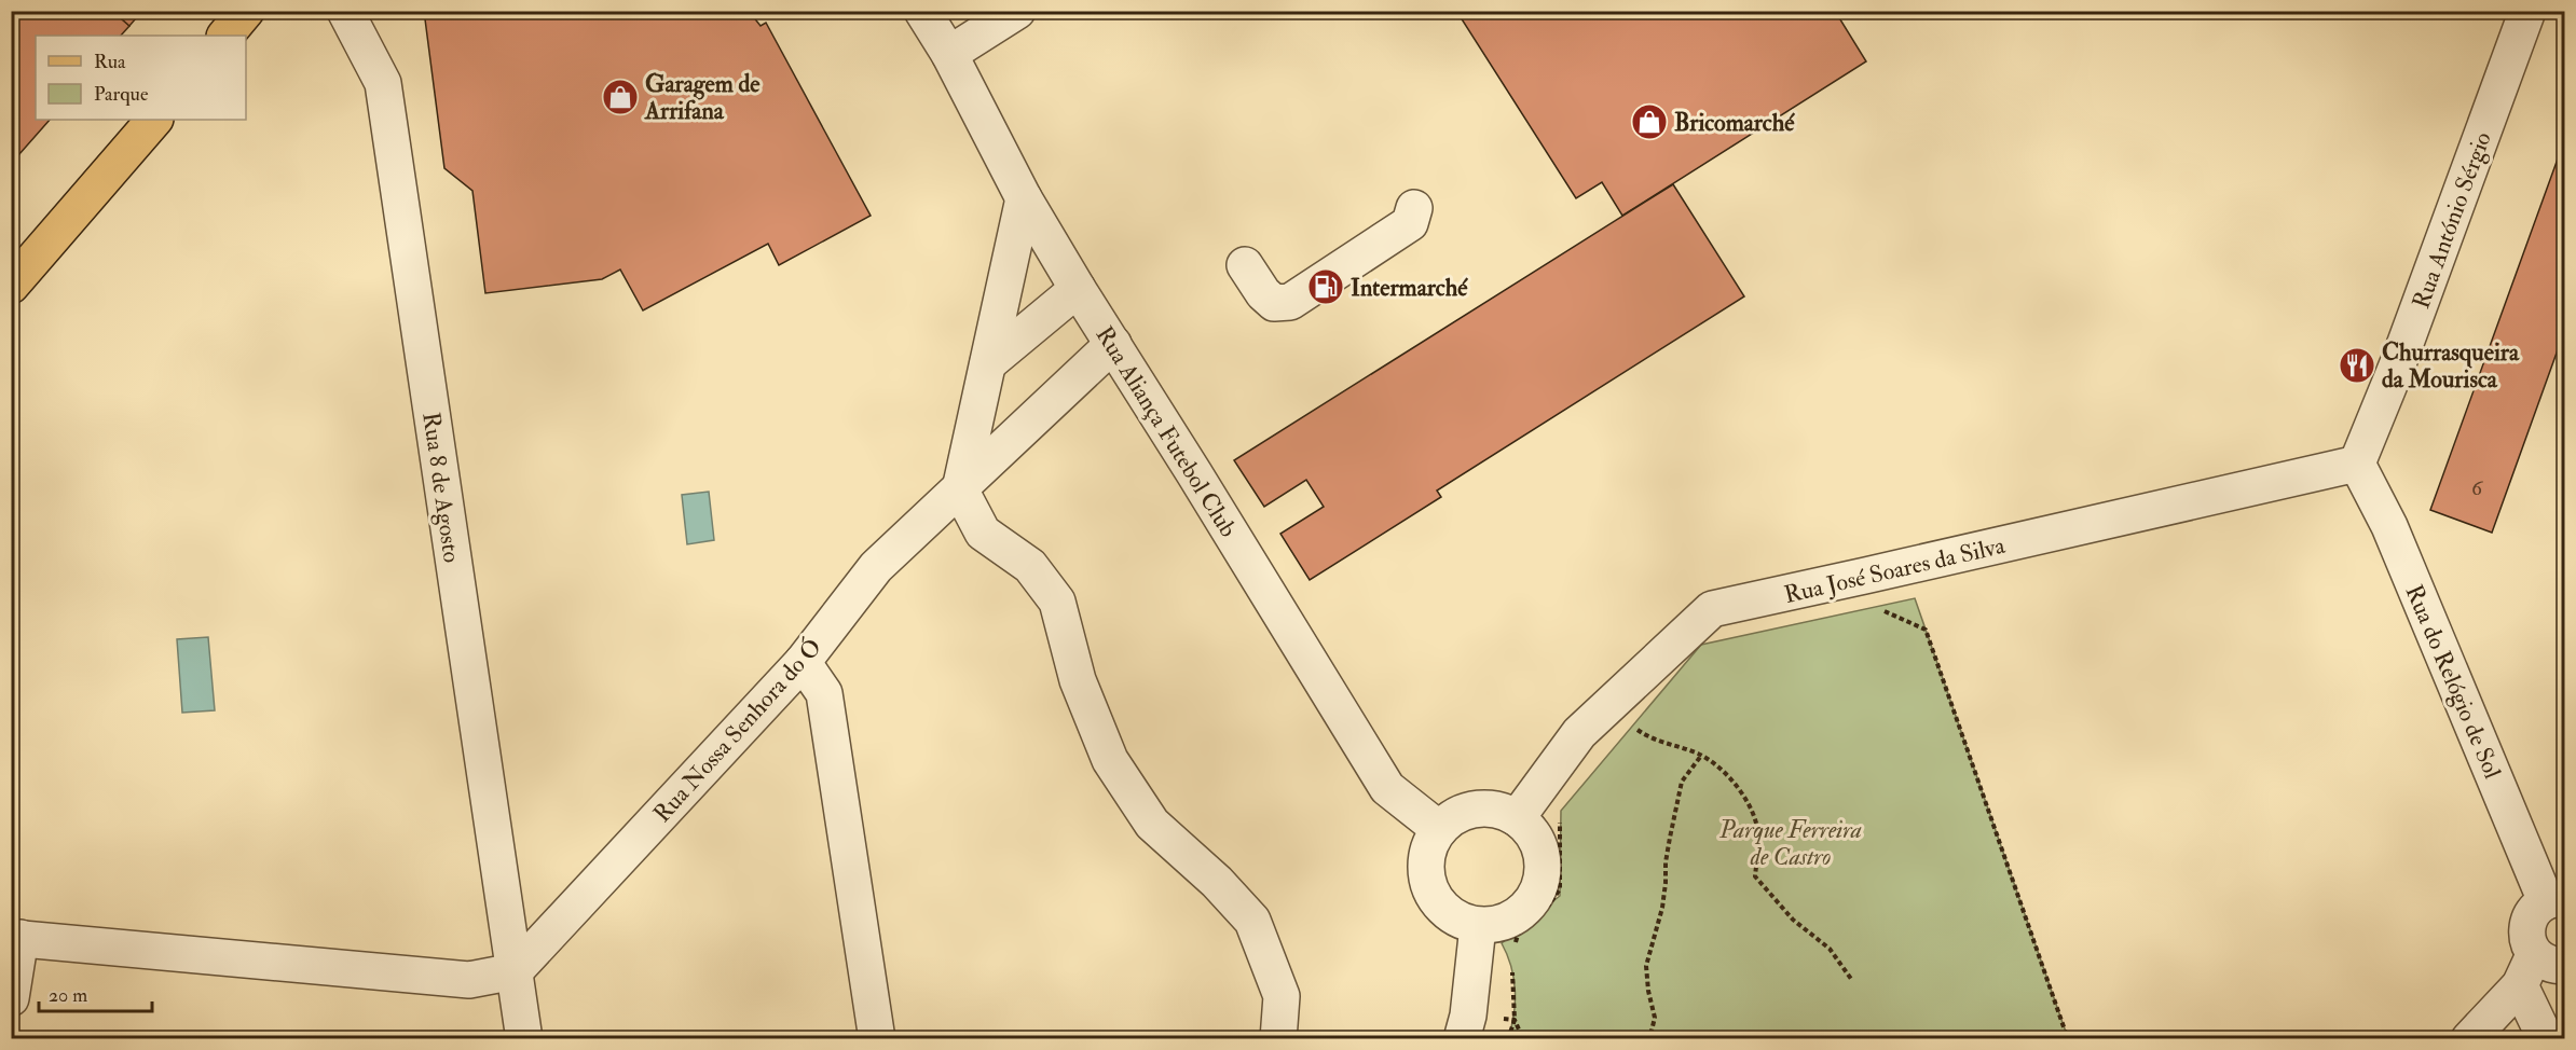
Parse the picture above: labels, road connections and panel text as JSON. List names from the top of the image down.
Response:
{
  "streets": {
    "street": [
      "Rua António Sérgio",
      "Rua Aliança Futebol Club",
      "Rua 8 de Agosto",
      "Rua José Soares da Silva",
      "Rua do Relógio de Sol",
      "Rua Nossa Senhora do Ó"
    ]
  },
  "crossings": [
    ["Rua António Sérgio", "Rua José Soares da Silva"],
    ["Rua António Sérgio", "Rua do Relógio de Sol"],
    ["Rua Aliança Futebol Club", "Rua José Soares da Silva"],
    ["Rua Aliança Futebol Club", "Rua Nossa Senhora do Ó"],
    ["Rua 8 de Agosto", "Rua Nossa Senhora do Ó"],
    ["Rua José Soares da Silva", "Rua do Relógio de Sol"]
  ],
  "parks": ["Parque Ferreira de Castro"],
  "places": {
    "shop": ["Garagem de Arrifana", "Bricomarché"],
    "fuel station": ["Intermarché"],
    "restaurant": ["Churrasqueira da Mourisca"]
  },
  "house_numbers": ["6"],
  "legend": ["Rua", "Parque"],
  "scale_bar": "20 m"
}
